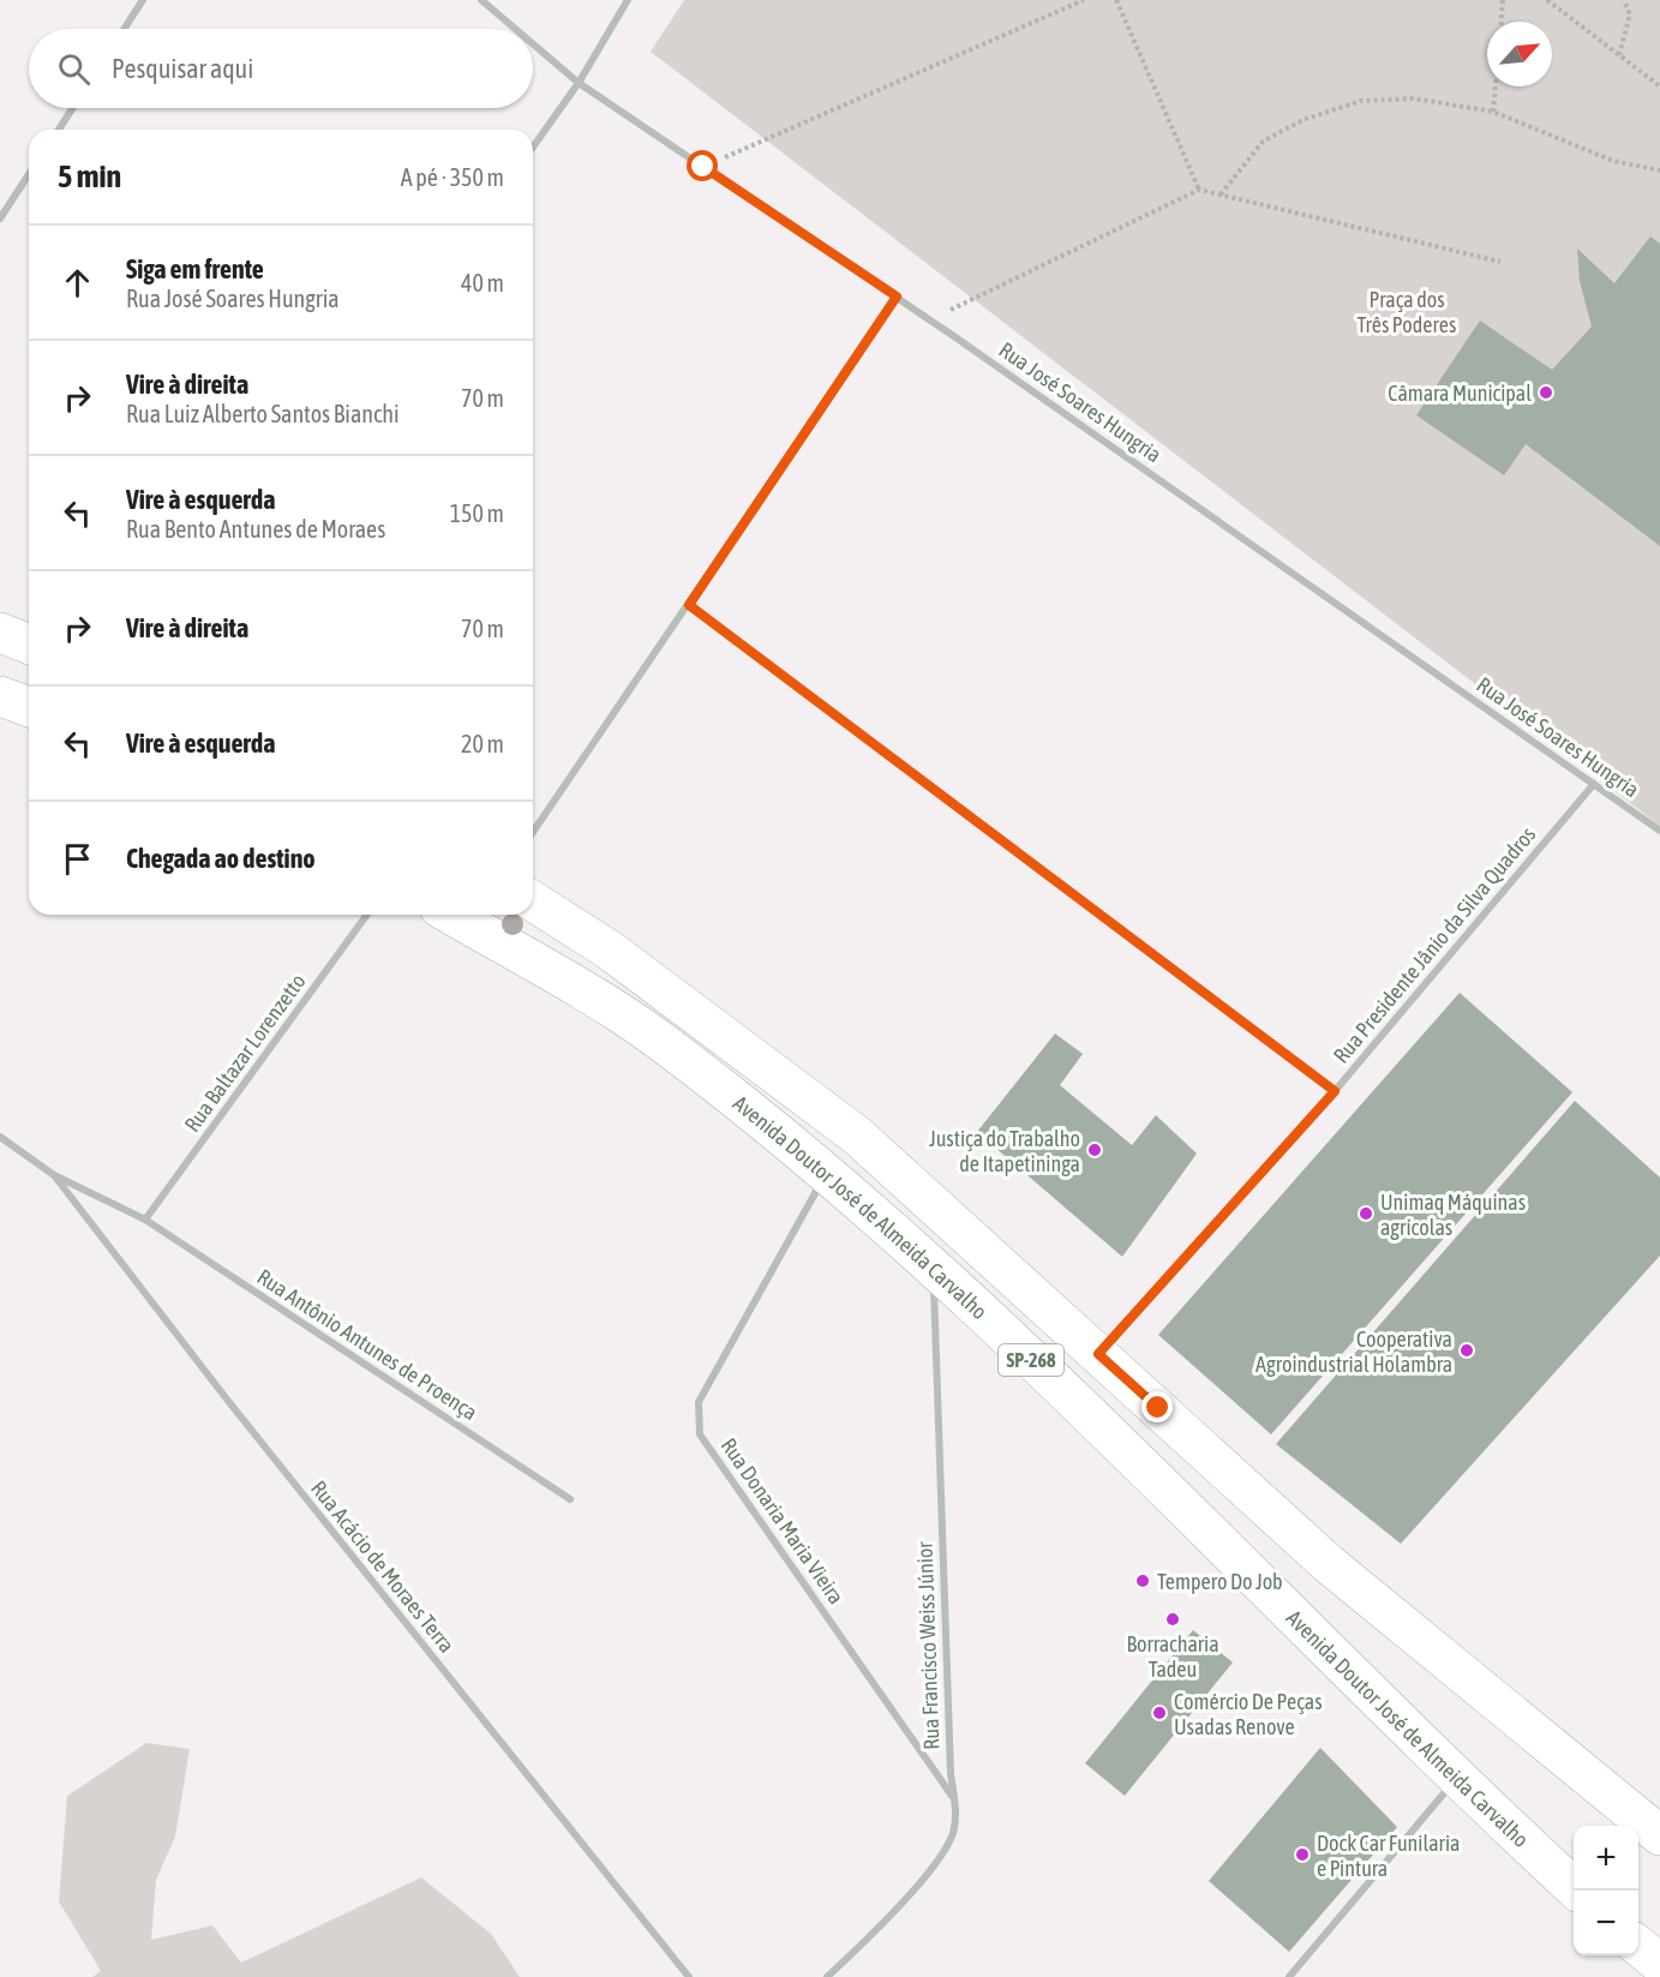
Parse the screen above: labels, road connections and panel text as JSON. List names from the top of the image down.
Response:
{
  "streets": {
    "main road": ["Avenida Doutor José de Almeida Carvalho", "SP-268"],
    "street": [
      "Rua José Soares Hungria",
      "Rua Presidente Jânio da Silva Quadros",
      "Rua Baltazar Lorenzetto",
      "Rua Antônio Antunes de Proença",
      "Rua Donaria Maria Vieira",
      "Rua Acácio de Moraes Terra",
      "Rua Francisco Weiss Júnior"
    ]
  },
  "crossings": [
    ["Rua José Soares Hungria", "Rua Presidente Jânio da Silva Quadros"],
    ["Rua Presidente Jânio da Silva Quadros", "SP-268"],
    ["Rua Baltazar Lorenzetto", "Rua Antônio Antunes de Proença"],
    ["Rua Baltazar Lorenzetto", "Rua Acácio de Moraes Terra"],
    ["Avenida Doutor José de Almeida Carvalho", "Rua Donaria Maria Vieira"],
    ["Avenida Doutor José de Almeida Carvalho", "Rua Francisco Weiss Júnior"],
    ["Rua Antônio Antunes de Proença", "Rua Acácio de Moraes Terra"],
    ["Rua Donaria Maria Vieira", "Rua Francisco Weiss Júnior"]
  ],
  "parks": ["Praça dos Três Poderes"],
  "places": [
    "Câmara Municipal",
    "Justiça do Trabalho de Itapetininga",
    "Unimaq Máquinas agrícolas",
    "Cooperativa Agroindustrial Holambra",
    "Tempero Do Job",
    "Borracharia Tadeu",
    "Comércio De Peças Usadas Renove",
    "Dock Car Funilaria e Pintura"
  ],
  "north": "top right",
  "page": {
    "search": "Pesquisar aqui",
    "heading": ["5 min", "A pé · 350 m"],
    "list": [
      ["Siga em frente", "Rua José Soares Hungria", "40 m"],
      ["Vire à direita", "Rua Luiz Alberto Santos Bianchi", "70 m"],
      ["Vire à esquerda", "Rua Bento Antunes de Moraes", "150 m"],
      ["Vire à direita", "70 m"],
      ["Vire à esquerda", "20 m"],
      "Chegada ao destino"
    ],
    "map_buttons": ["+", "−"]
  }
}
